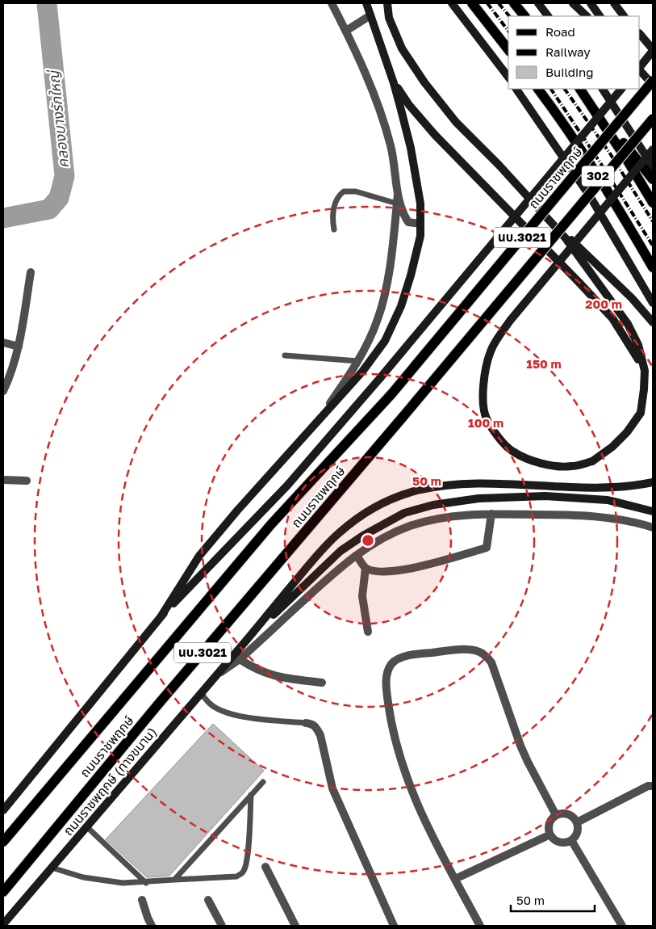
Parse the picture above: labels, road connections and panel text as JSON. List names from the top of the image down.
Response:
{
  "streets": {
    "main road": [
      "302",
      "ถนนราชพฤกษ์",
      "นบ.3021",
      "ถนนราชพฤกษ์ (ทางขนาน)"
    ]
  },
  "water": ["คลองบางรักใหญ่"],
  "legend": ["Road", "Railway", "Building"],
  "scale_bar": "50 m",
  "rings": [
    "200 m",
    "150 m",
    "100 m",
    "50 m"
  ]
}
